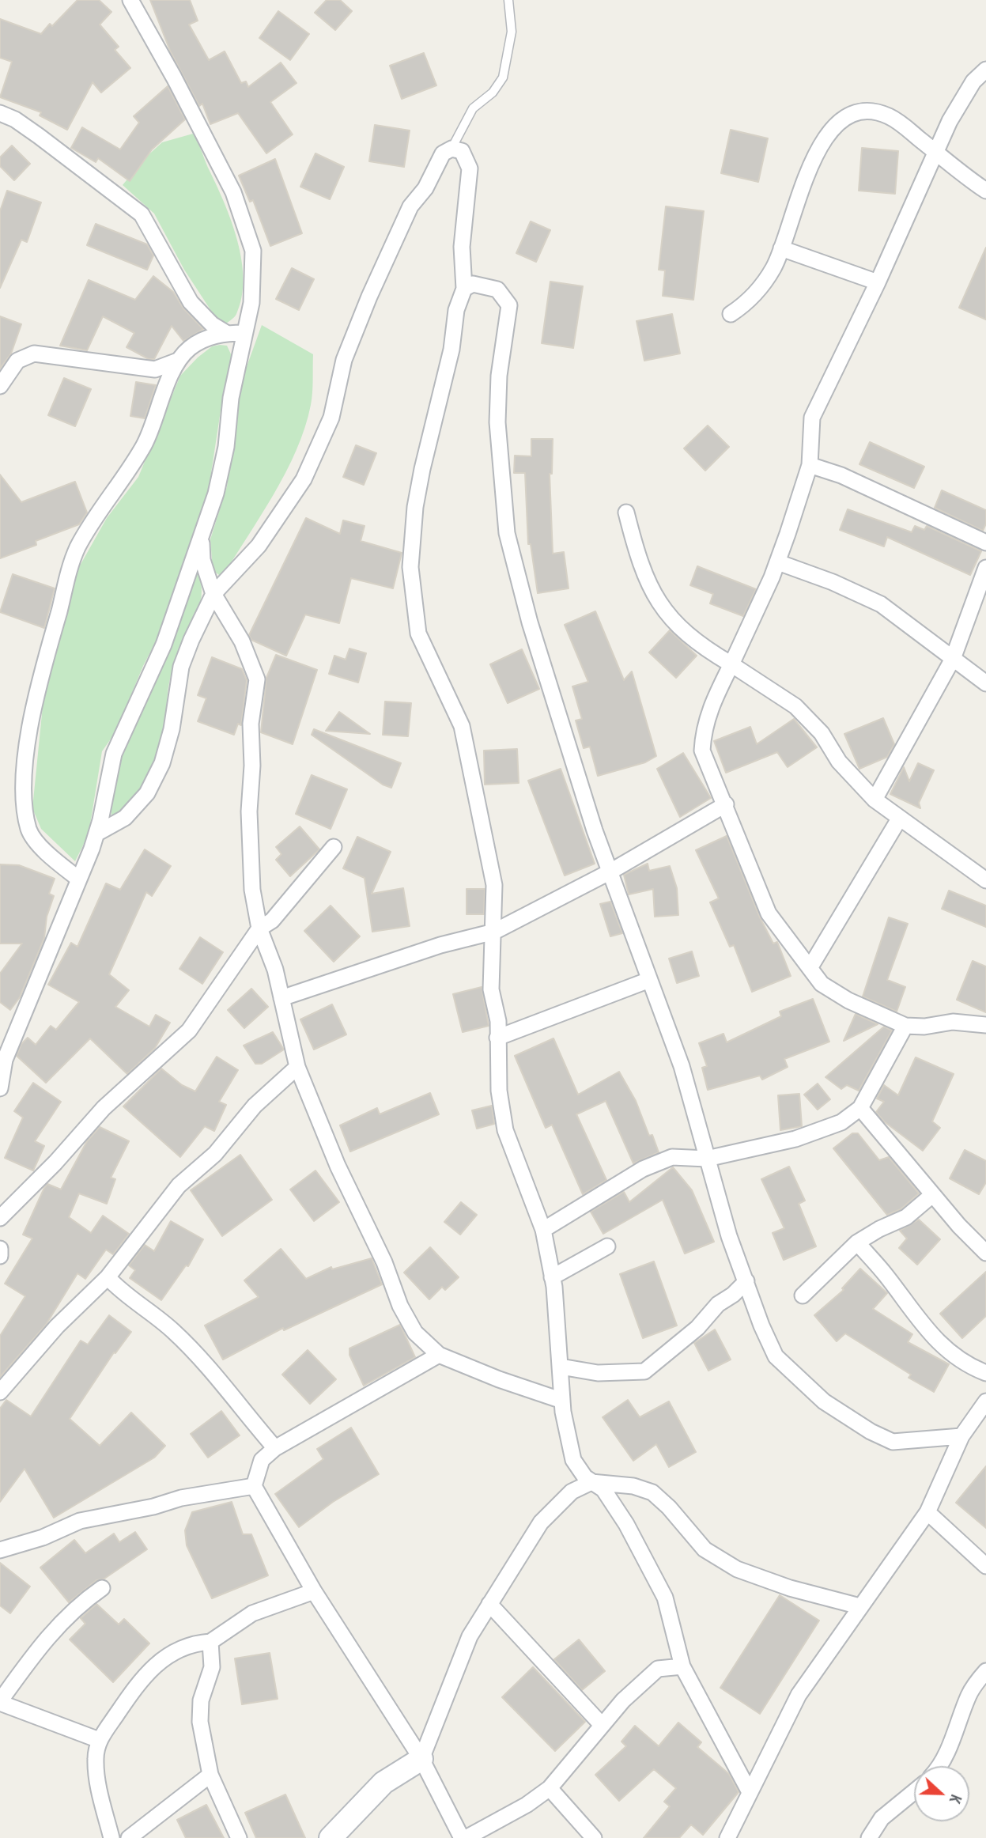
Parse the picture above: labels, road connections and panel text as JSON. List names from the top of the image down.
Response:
{
  "north": "right"
}
